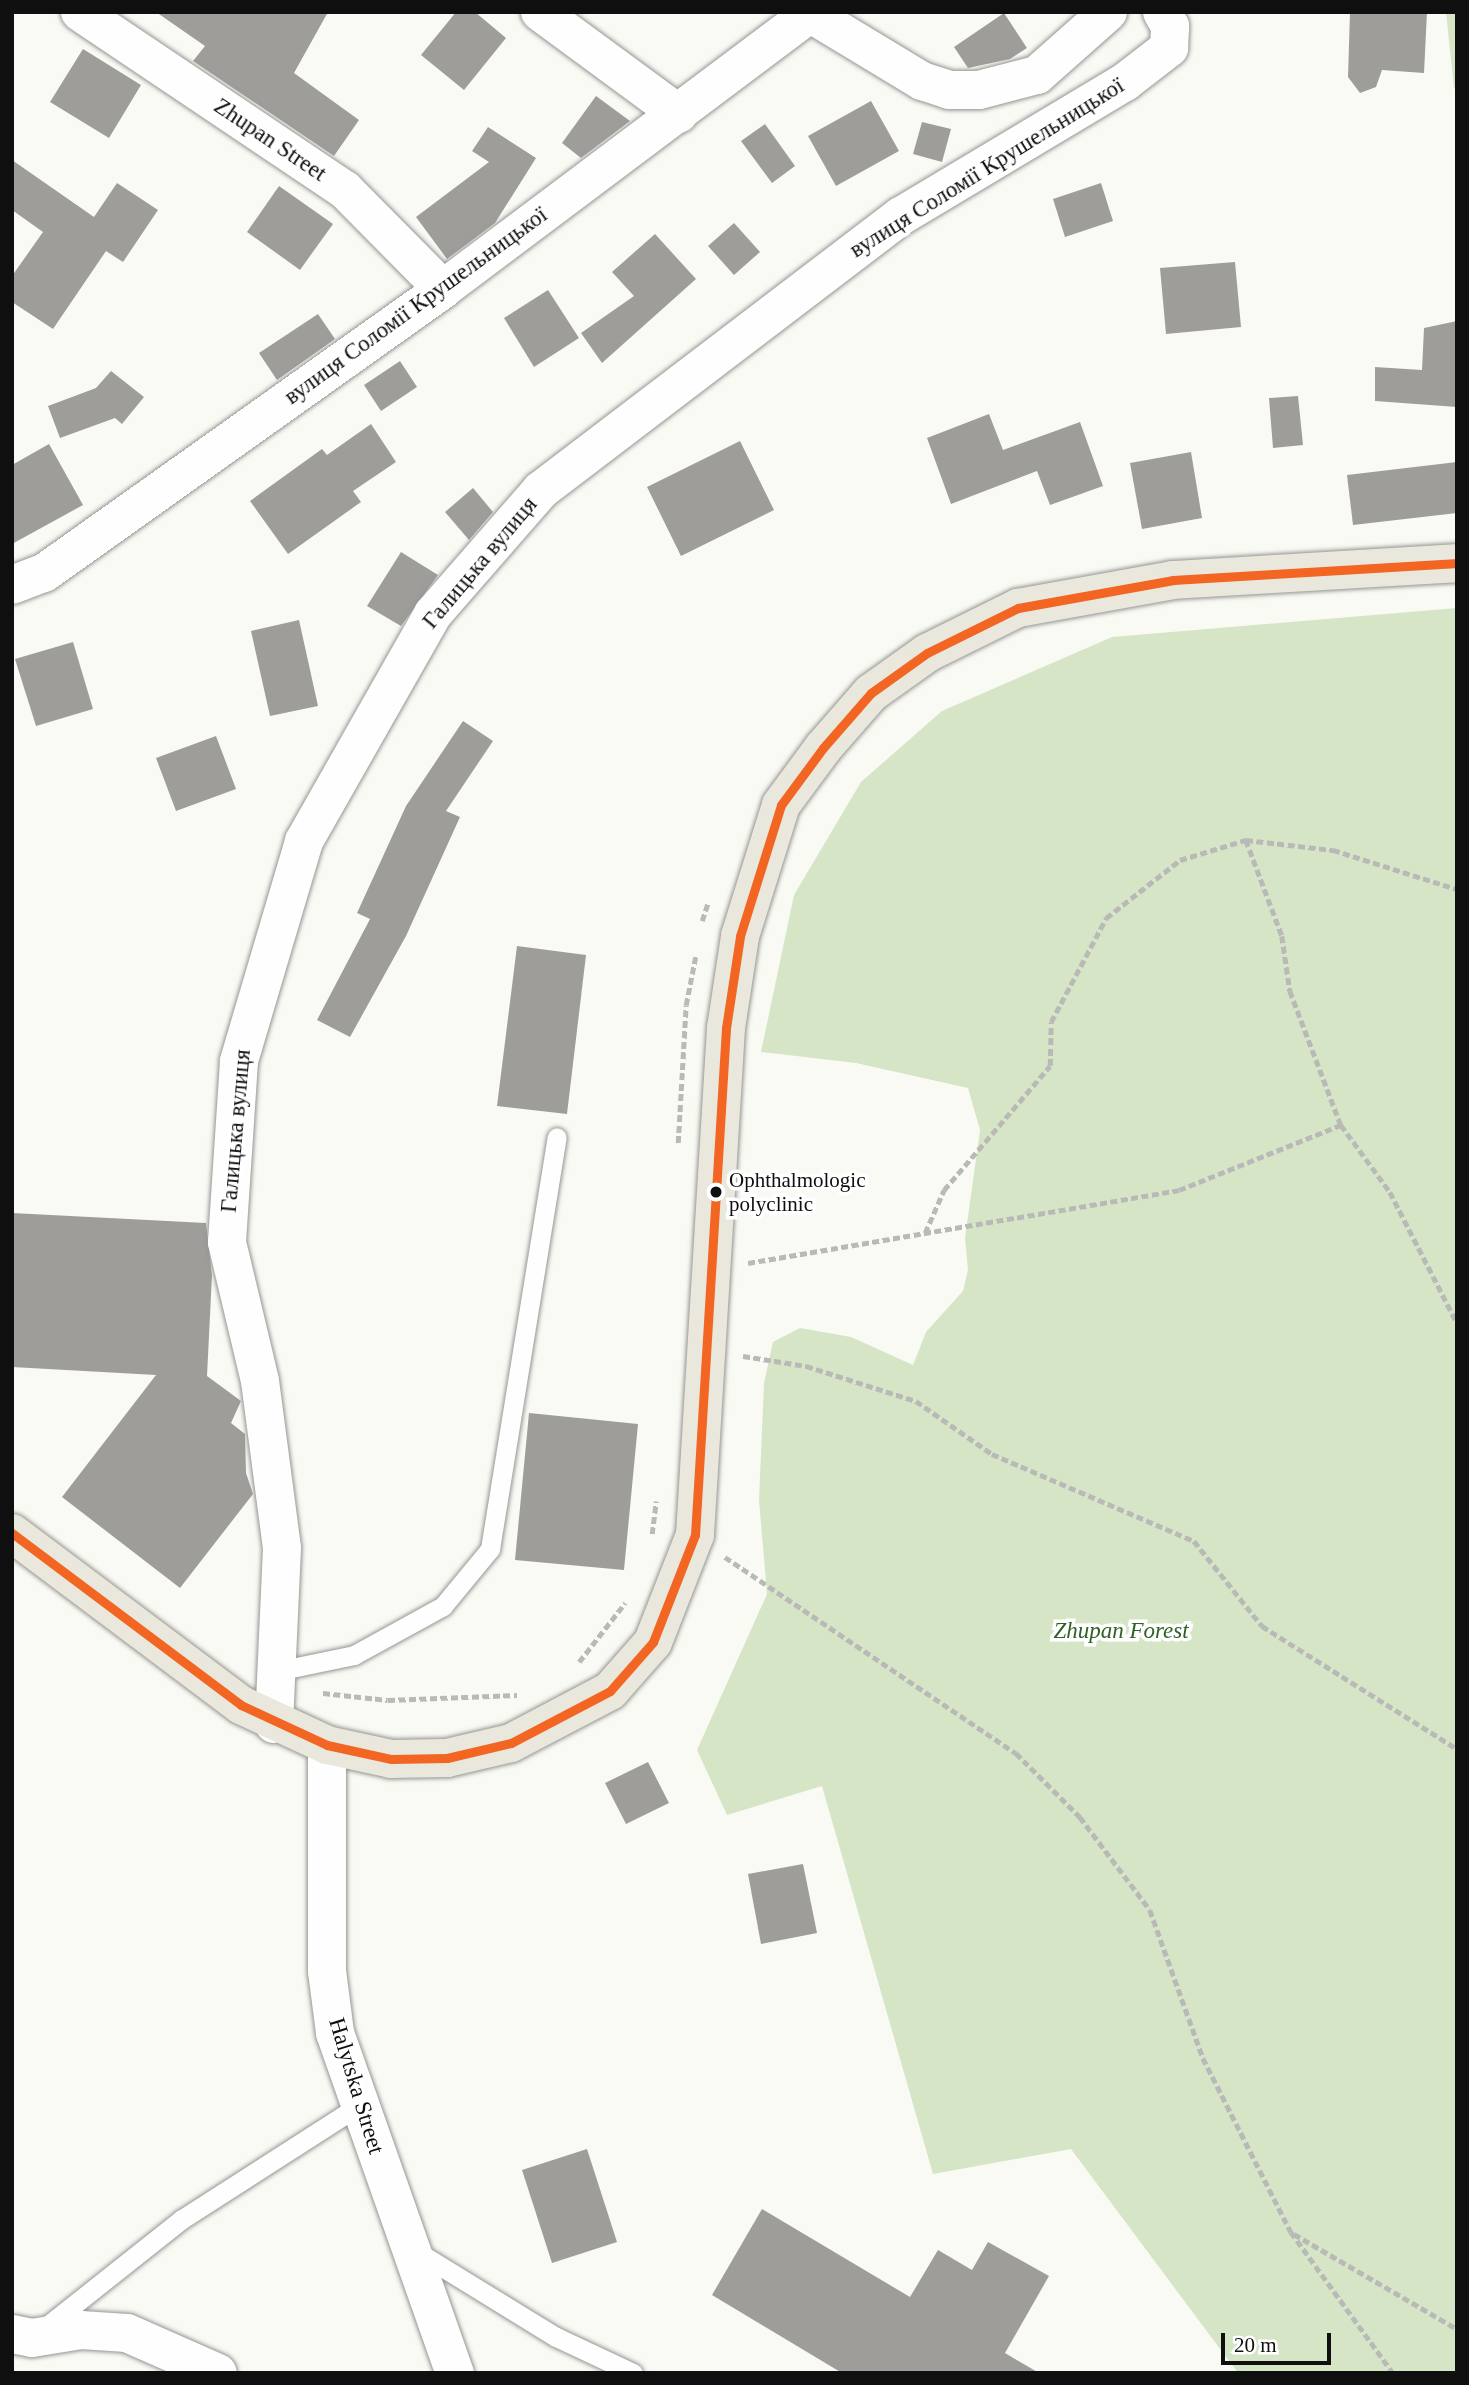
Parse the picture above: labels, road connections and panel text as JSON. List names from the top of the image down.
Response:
{
  "streets": {
    "street": [
      "Zhupan Street",
      "вулиця Соломії Крушельницької",
      "Галицька вулиця",
      "Halytska Street"
    ]
  },
  "crossings": [
    ["Zhupan Street", "вулиця Соломії Крушельницької"],
    ["вулиця Соломії Крушельницької", "Галицька вулиця"]
  ],
  "parks": ["Zhupan Forest"],
  "places": ["Ophthalmologic polyclinic"],
  "scale_bar": "20 m"
}
